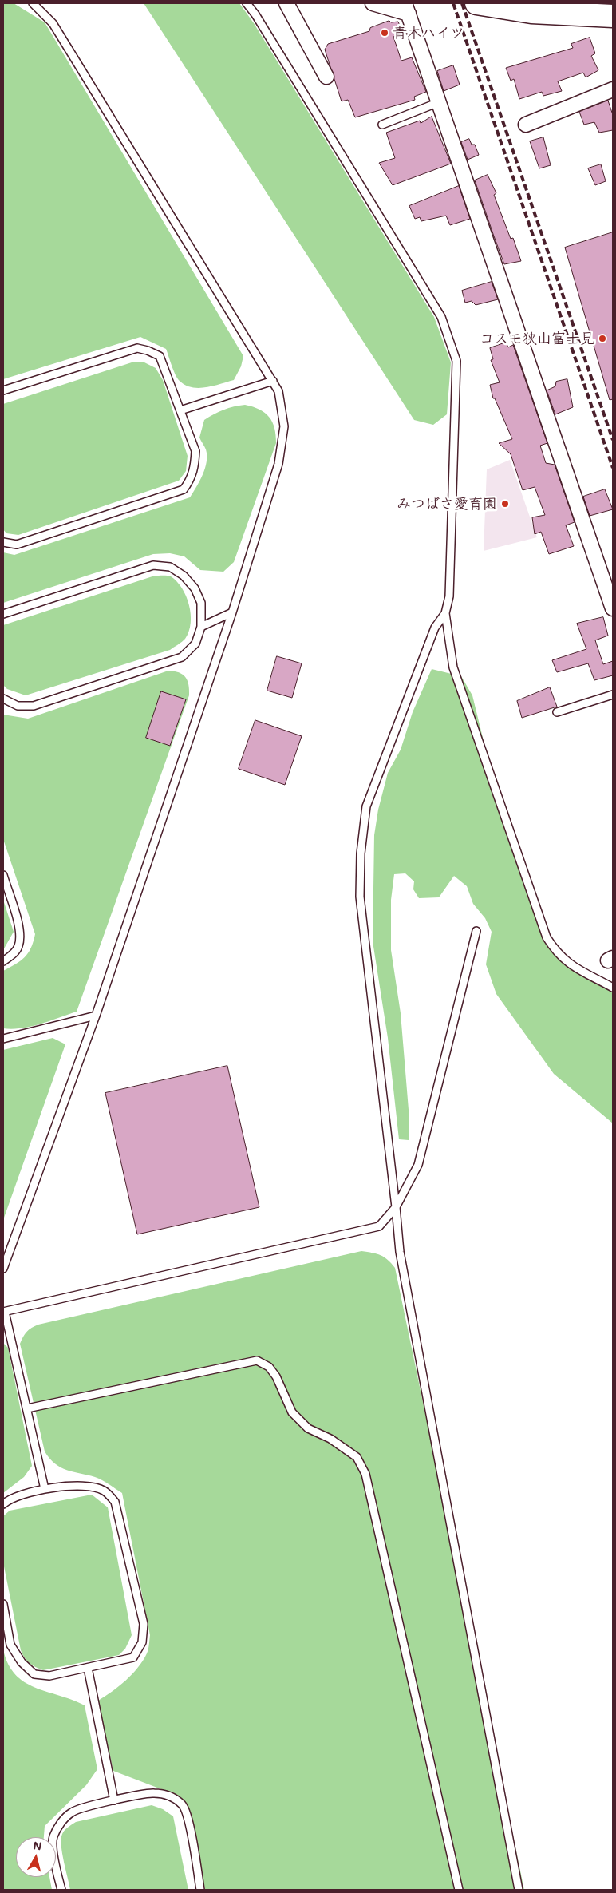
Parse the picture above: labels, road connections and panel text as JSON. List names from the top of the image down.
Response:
{
  "places": ["青木ハイツ", "コスモ狭山富士見", "みつばさ愛育園"],
  "north": "top"
}
